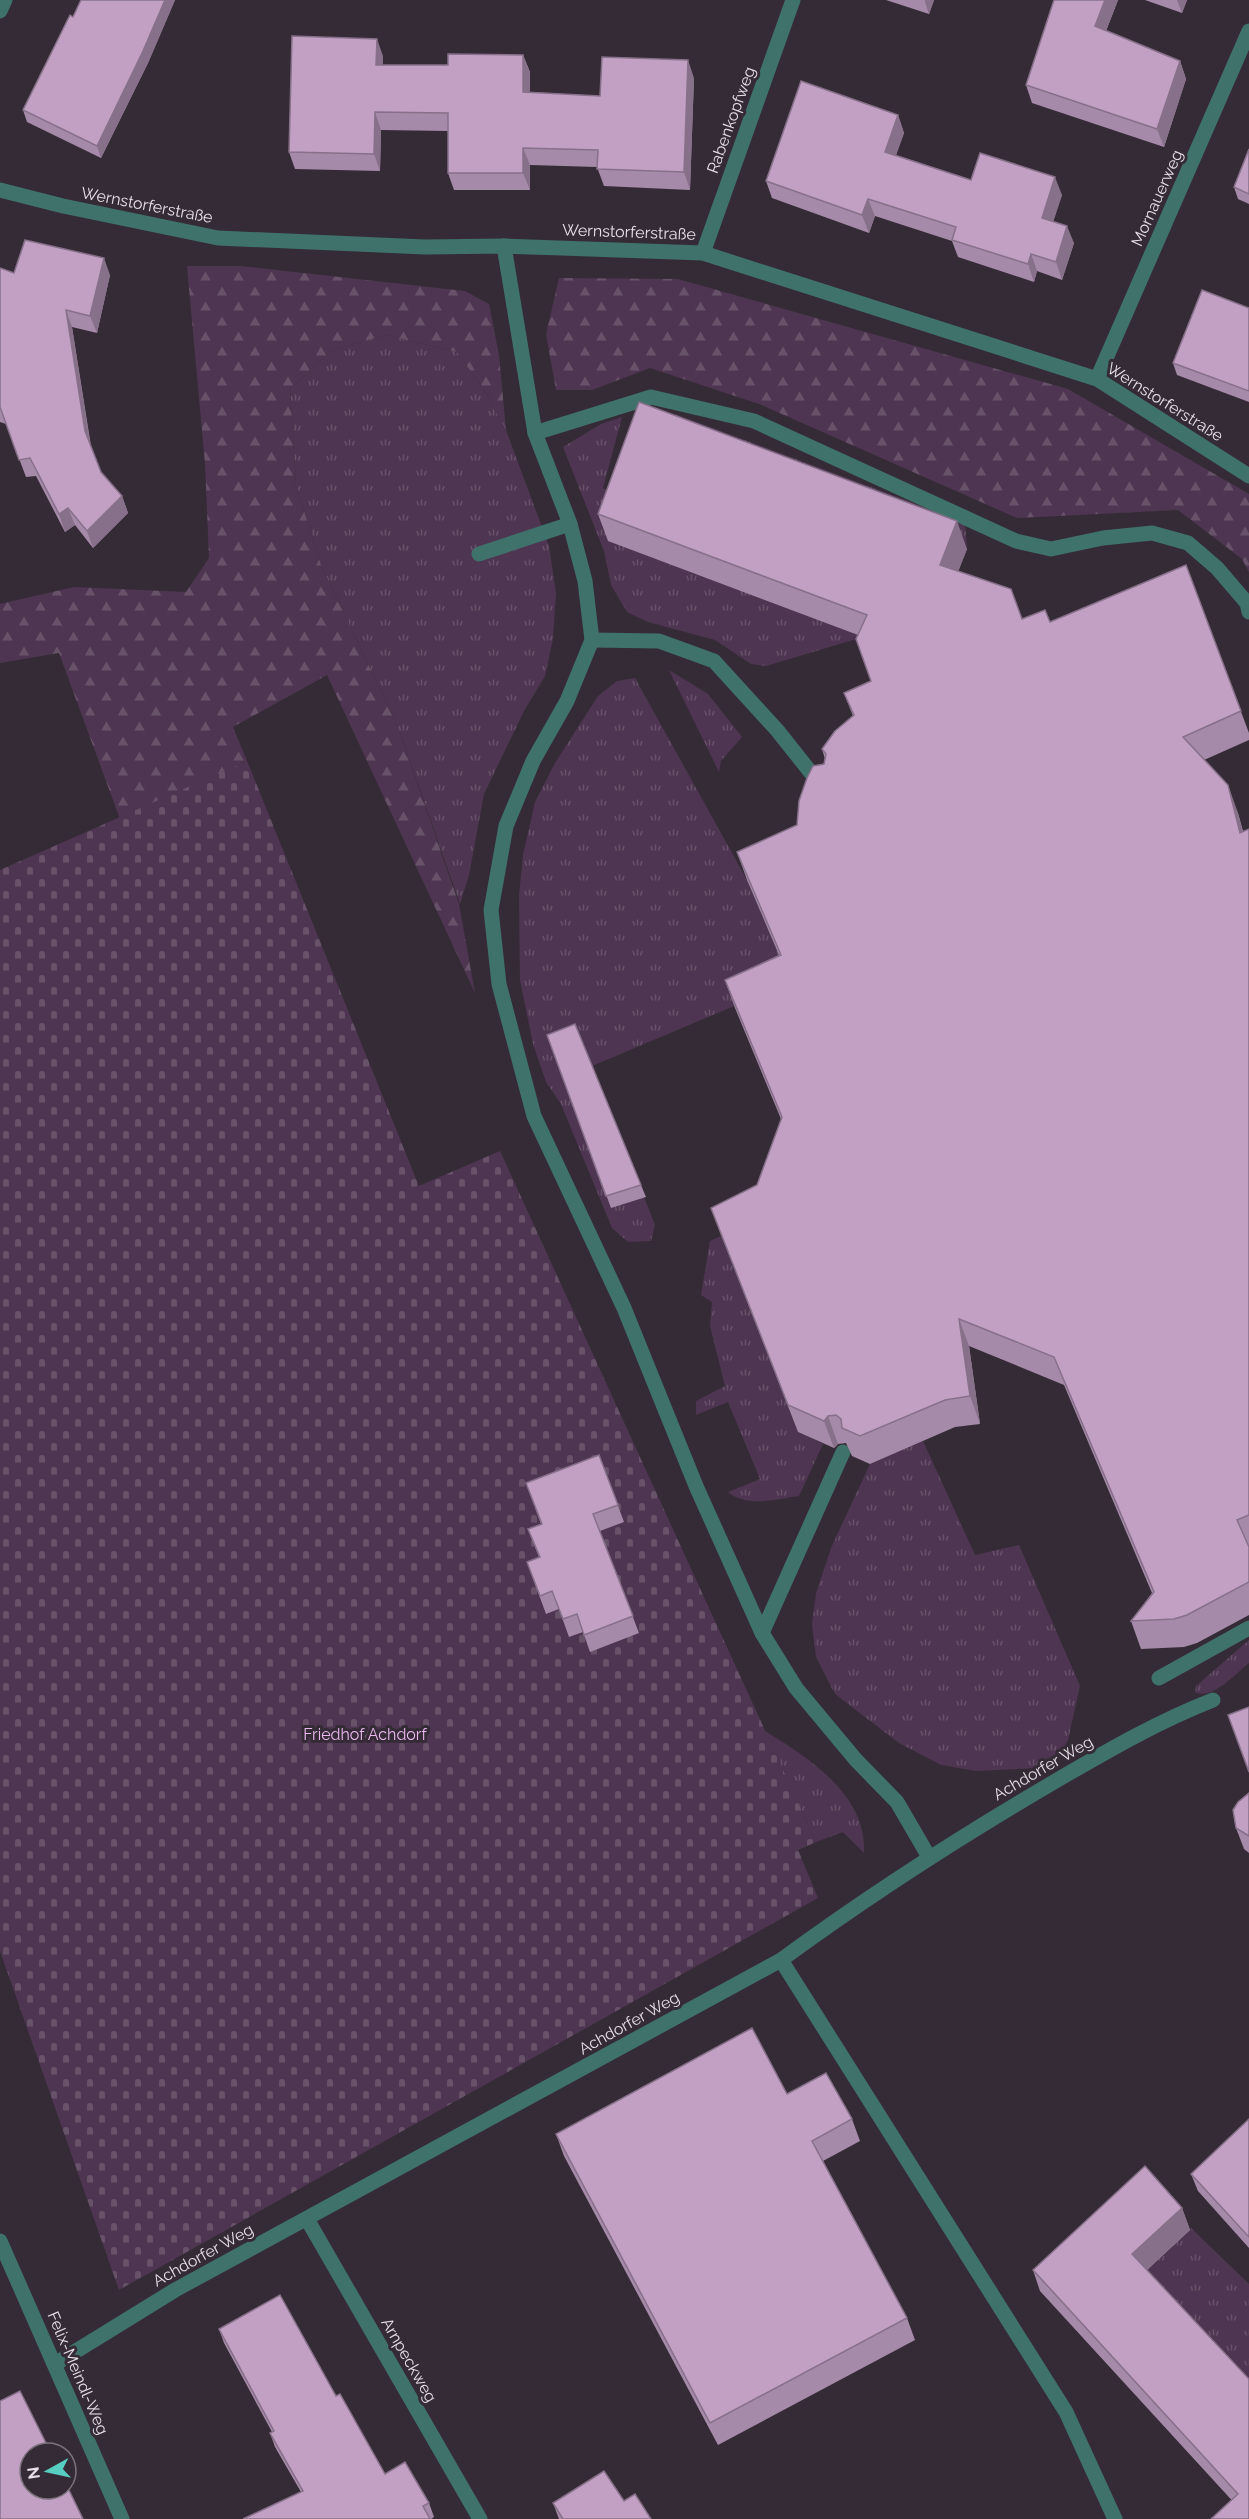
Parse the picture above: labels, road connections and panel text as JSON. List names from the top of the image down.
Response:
{
  "streets": {
    "street": [
      "Rabenkopfweg",
      "Mornauerweg",
      "Wernstorferstraße",
      "Achdorfer Weg",
      "Arnpeckweg",
      "Felix-Meindl-Weg"
    ]
  },
  "crossings": [
    ["Rabenkopfweg", "Wernstorferstraße"],
    ["Mornauerweg", "Wernstorferstraße"],
    ["Achdorfer Weg", "Arnpeckweg"],
    ["Achdorfer Weg", "Felix-Meindl-Weg"]
  ],
  "parks": ["Friedhof Achdorf"],
  "north": "left"
}
